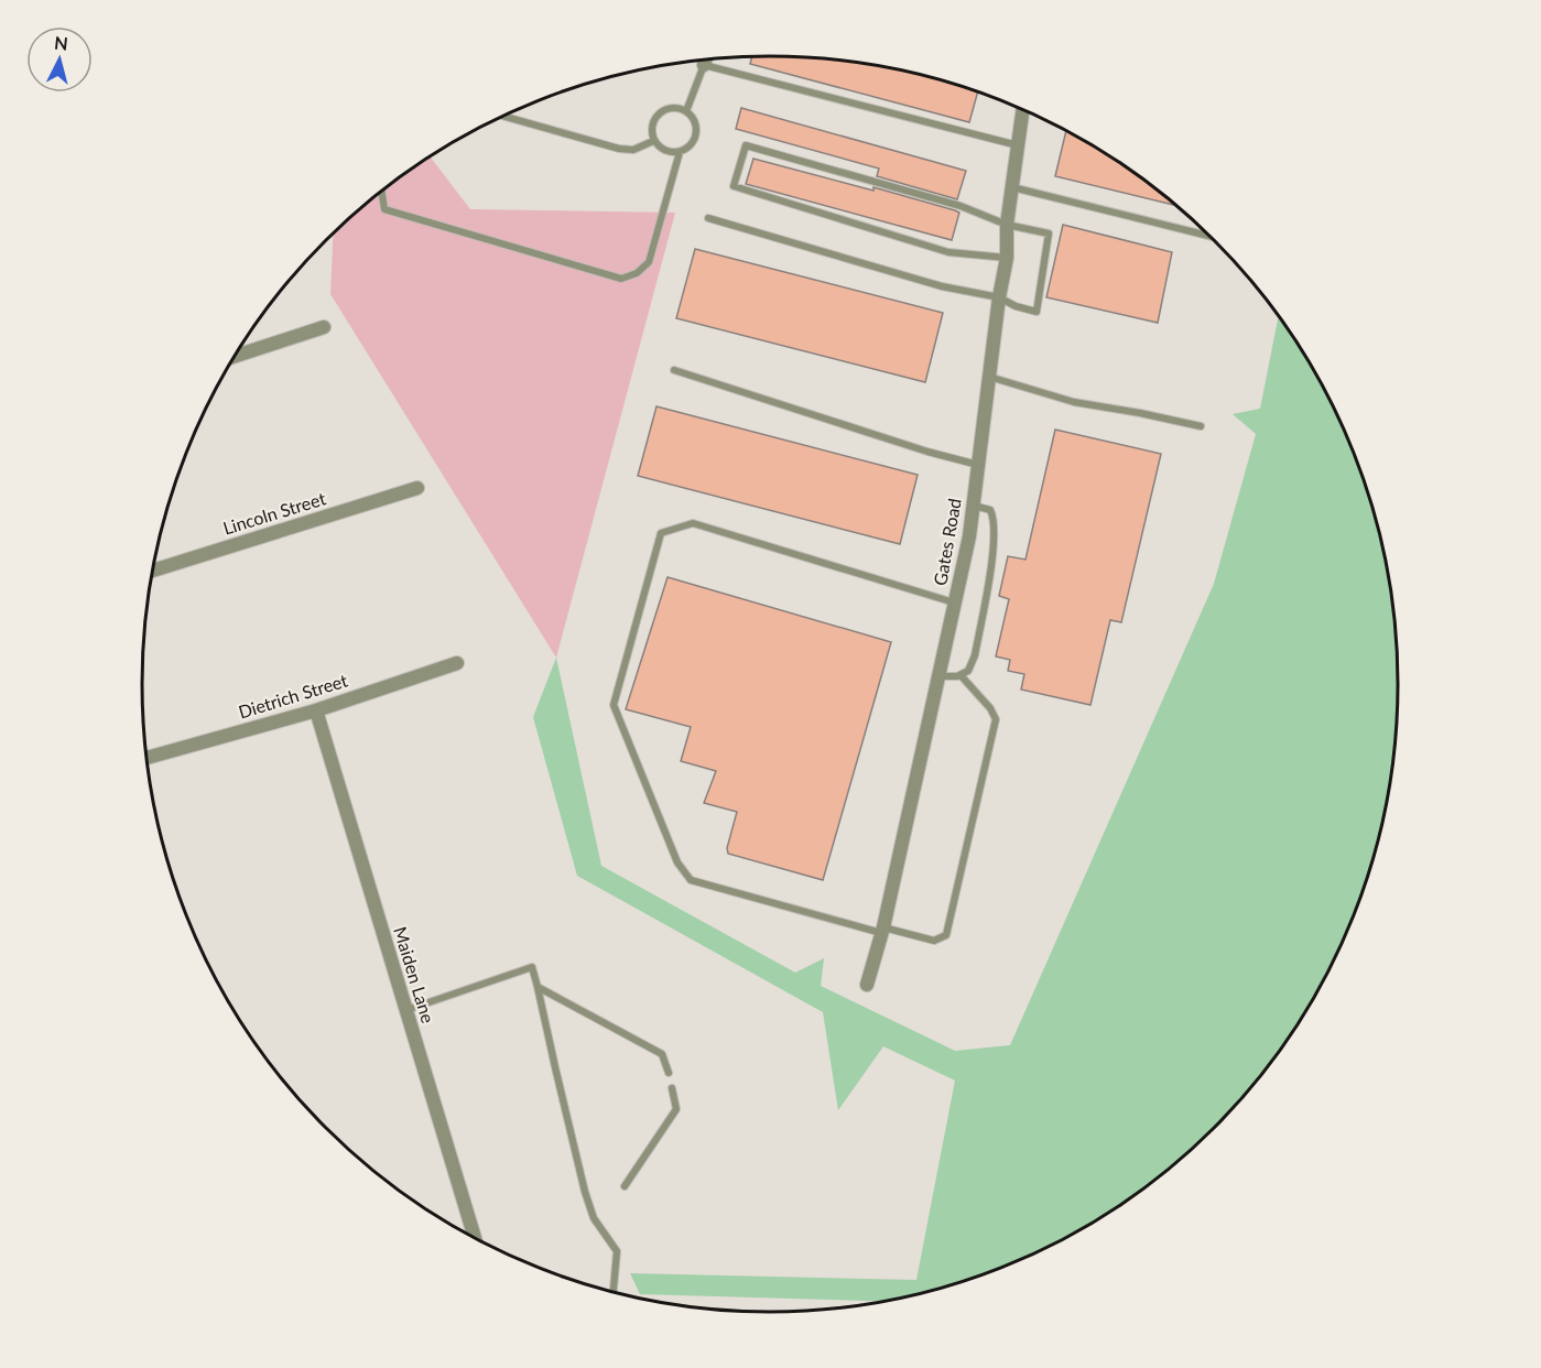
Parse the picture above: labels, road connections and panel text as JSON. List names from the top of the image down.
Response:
{
  "streets": {
    "street": [
      "Lincoln Street",
      "Gates Road",
      "Dietrich Street",
      "Maiden Lane"
    ]
  },
  "crossings": [
    ["Dietrich Street", "Maiden Lane"]
  ],
  "north": "top"
}
